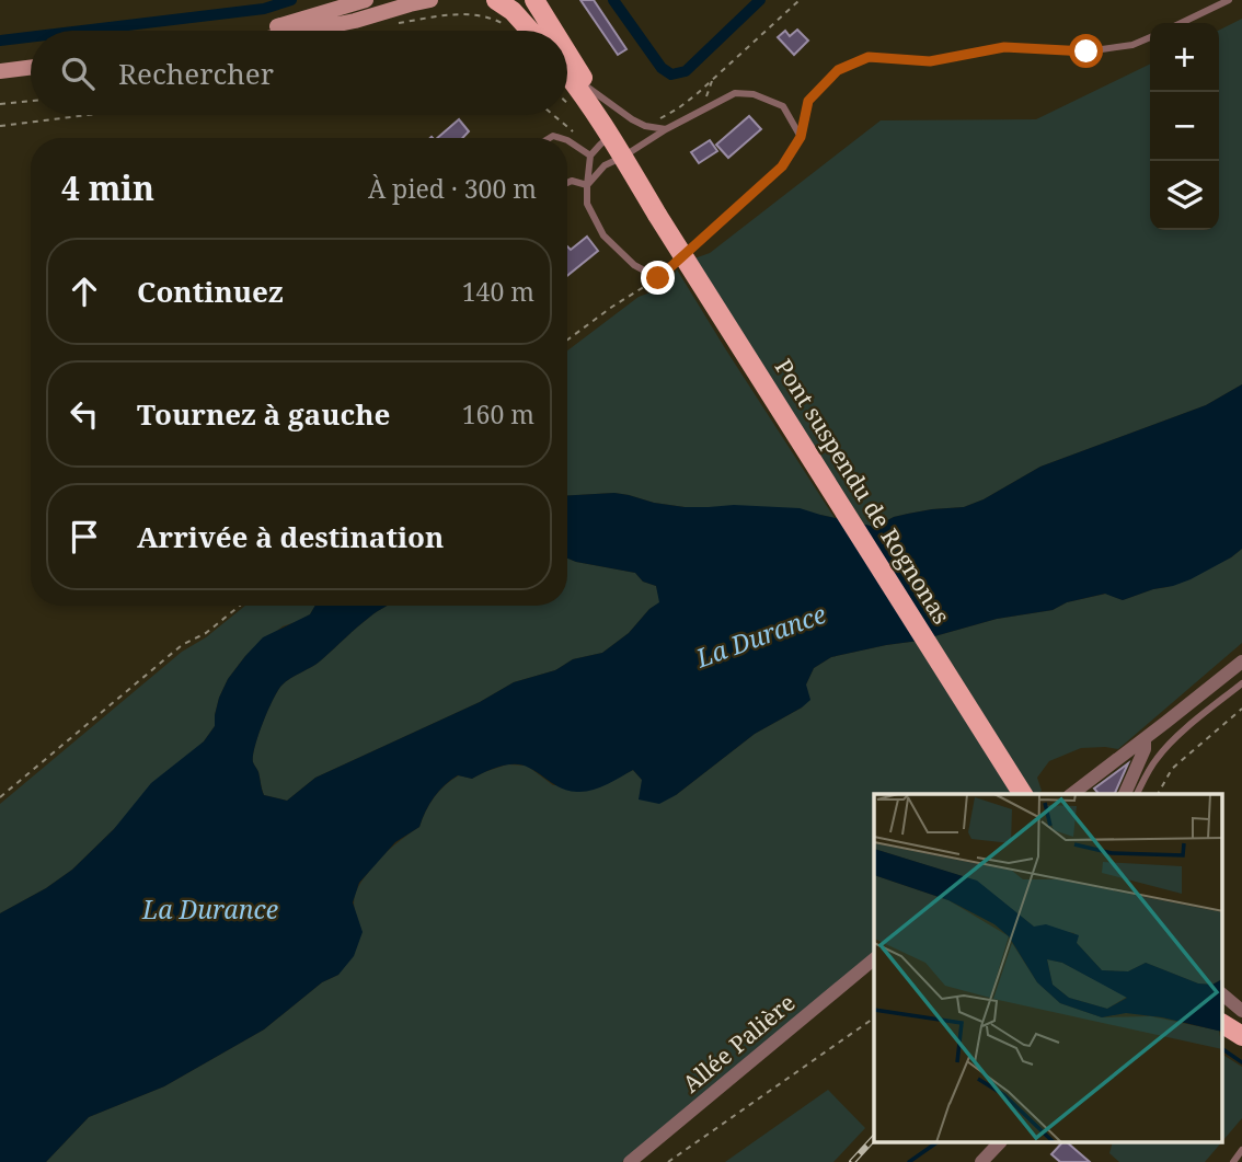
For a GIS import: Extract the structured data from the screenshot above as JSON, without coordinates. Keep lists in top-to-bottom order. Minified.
{"streets":{"main road":["Pont suspendu de Rognonas"],"street":["Allée Palière"]},"water":["La Durance"],"page":{"map_buttons":["+","−"],"search":"Rechercher","heading":["4 min","À pied · 300 m"],"list":[["Continuez","140 m"],["Tournez à gauche","160 m"],"Arrivée à destination"]}}
